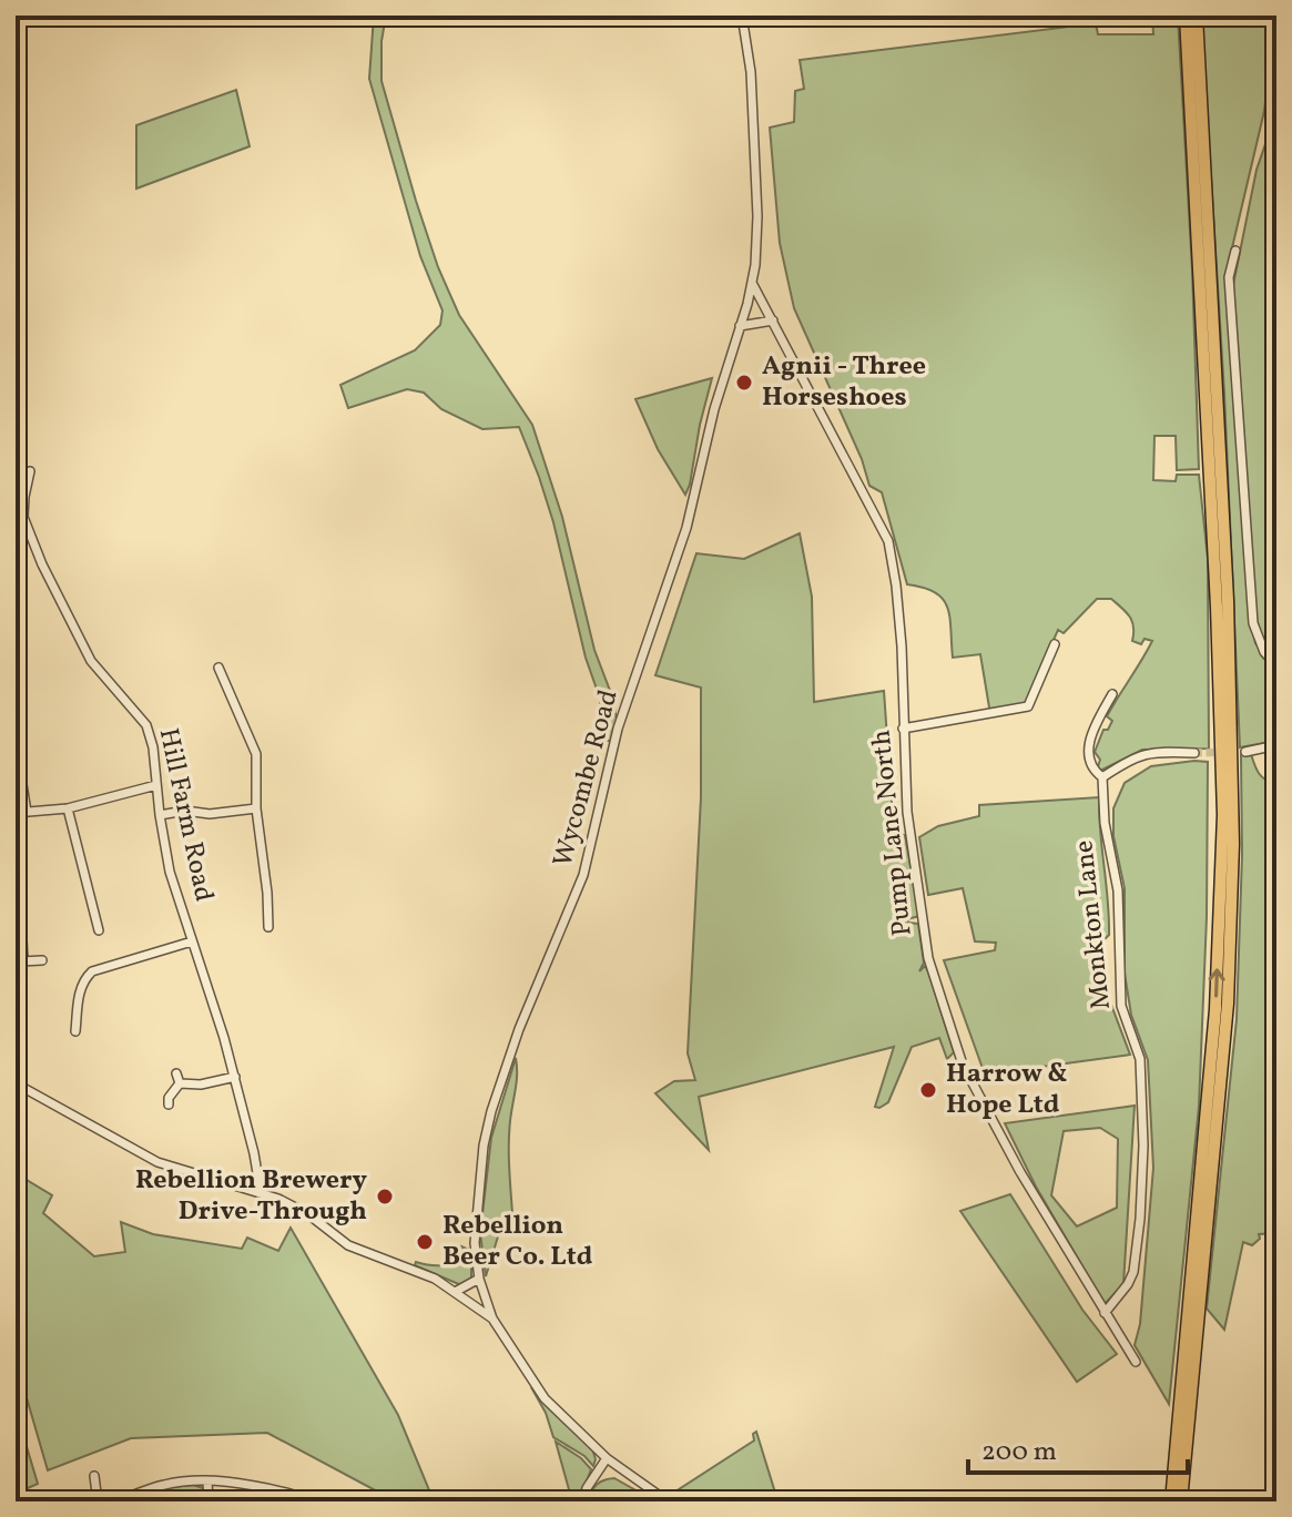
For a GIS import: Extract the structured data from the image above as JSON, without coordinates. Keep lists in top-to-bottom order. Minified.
{"streets":{"street":["Wycombe Road","Hill Farm Road","Pump Lane North","Monkton Lane"]},"crossings":[["Wycombe Road","Pump Lane North"],["Pump Lane North","Monkton Lane"]],"places":["Agnii - Three Horseshoes","Harrow & Hope Ltd","Rebellion Brewery Drive-Through","Rebellion Beer Co. Ltd"],"scale_bar":"200 m"}
